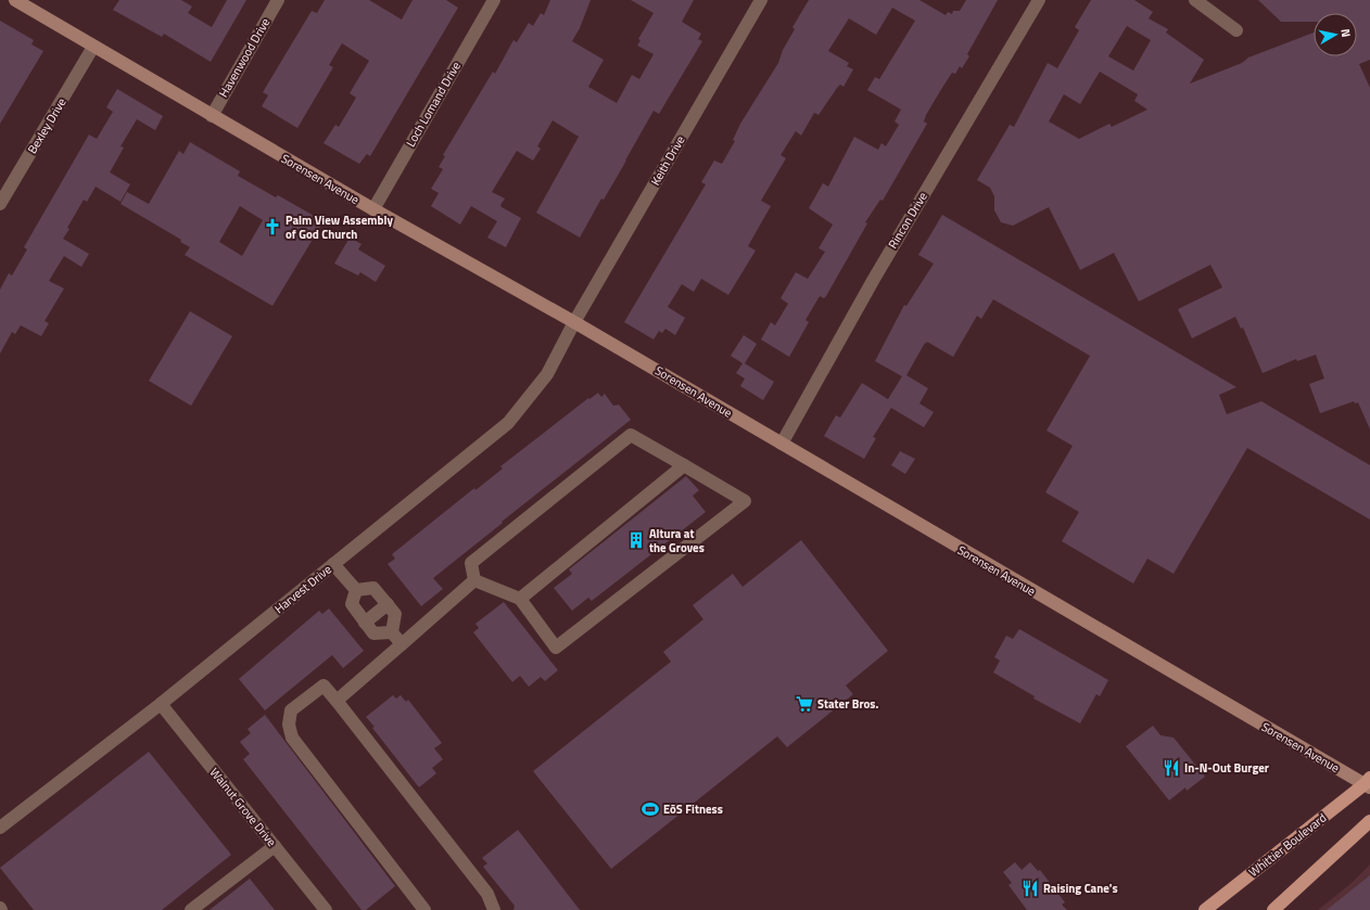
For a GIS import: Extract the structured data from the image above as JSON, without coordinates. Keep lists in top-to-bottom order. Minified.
{"streets":{"main road":["Whittier Boulevard"],"street":["Havenwood Drive","Loch Lomand Drive","Bexley Drive","Keith Drive","Sorensen Avenue","Rincon Drive","Harvest Drive","Walnut Grove Drive"]},"crossings":[["Havenwood Drive","Sorensen Avenue"],["Loch Lomand Drive","Sorensen Avenue"],["Bexley Drive","Sorensen Avenue"],["Keith Drive","Sorensen Avenue"],["Keith Drive","Harvest Drive"],["Sorensen Avenue","Rincon Drive"],["Sorensen Avenue","Harvest Drive"],["Sorensen Avenue","Whittier Boulevard"],["Harvest Drive","Walnut Grove Drive"]],"places":{"church":["Palm View Assembly of God Church"],"building":["Altura at the Groves"],"supermarket":["Stater Bros."],"restaurant":["In-N-Out Burger","Raising Cane's"],"sports":["EōS Fitness"]},"north":"right"}
